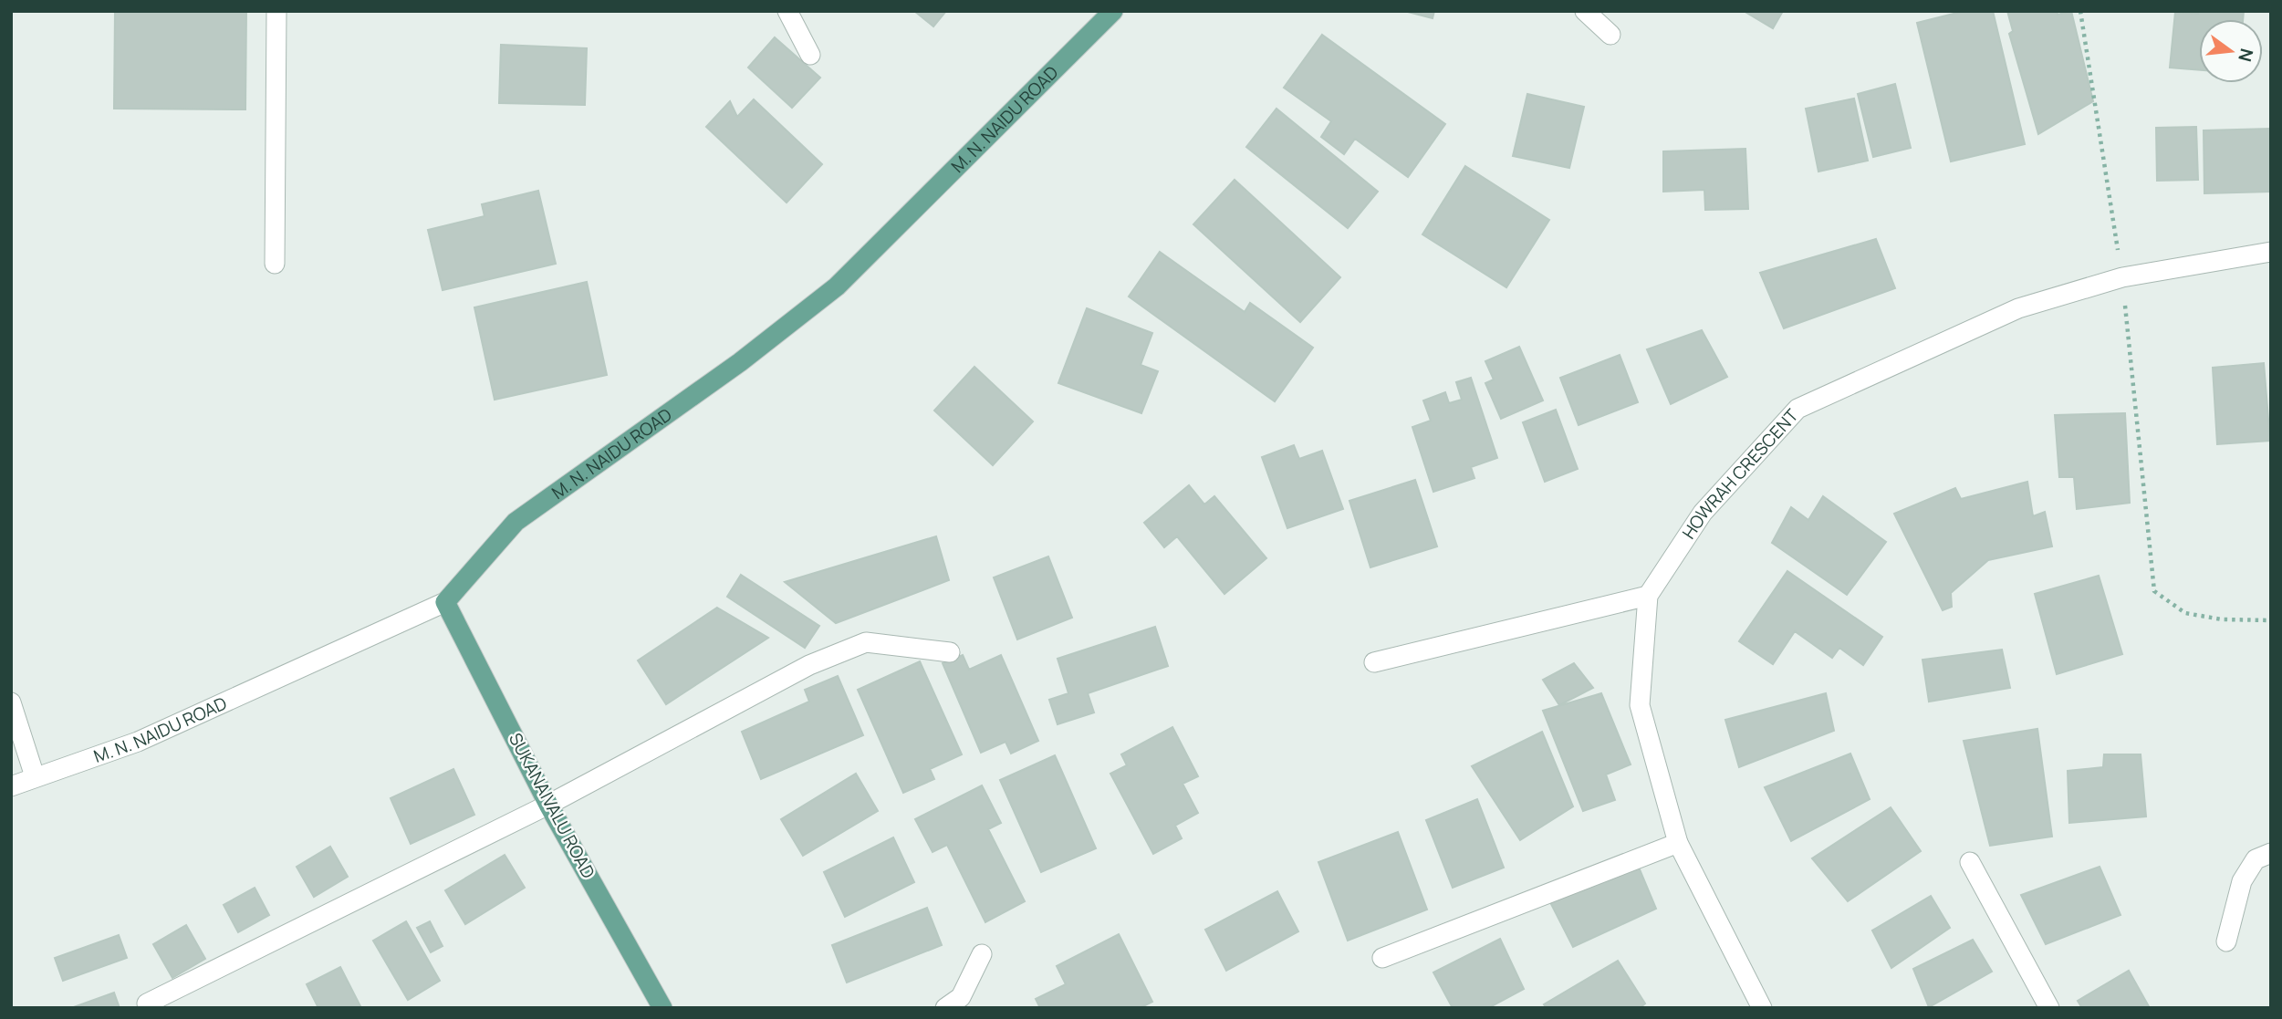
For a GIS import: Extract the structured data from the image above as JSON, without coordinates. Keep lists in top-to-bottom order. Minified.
{"streets":{"main road":["M. N. NAIDU ROAD","SUKANAIVALU ROAD"],"street":["HOWRAH CRESCENT"]},"crossings":[["M. N. NAIDU ROAD","SUKANAIVALU ROAD"]],"north":"right"}
